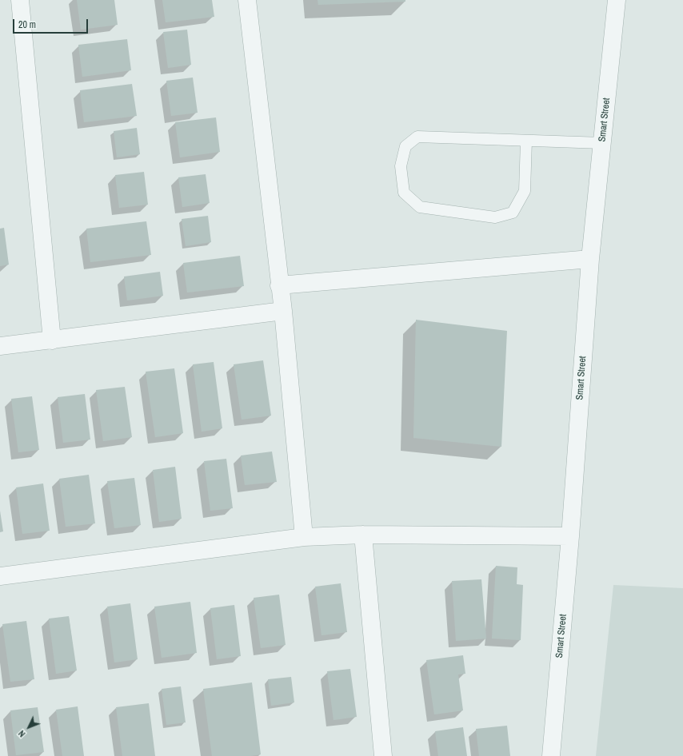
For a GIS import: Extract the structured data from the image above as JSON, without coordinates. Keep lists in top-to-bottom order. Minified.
{"streets":{"street":["Smart Street"]},"scale_bar":"20 m","north":"bottom left"}
